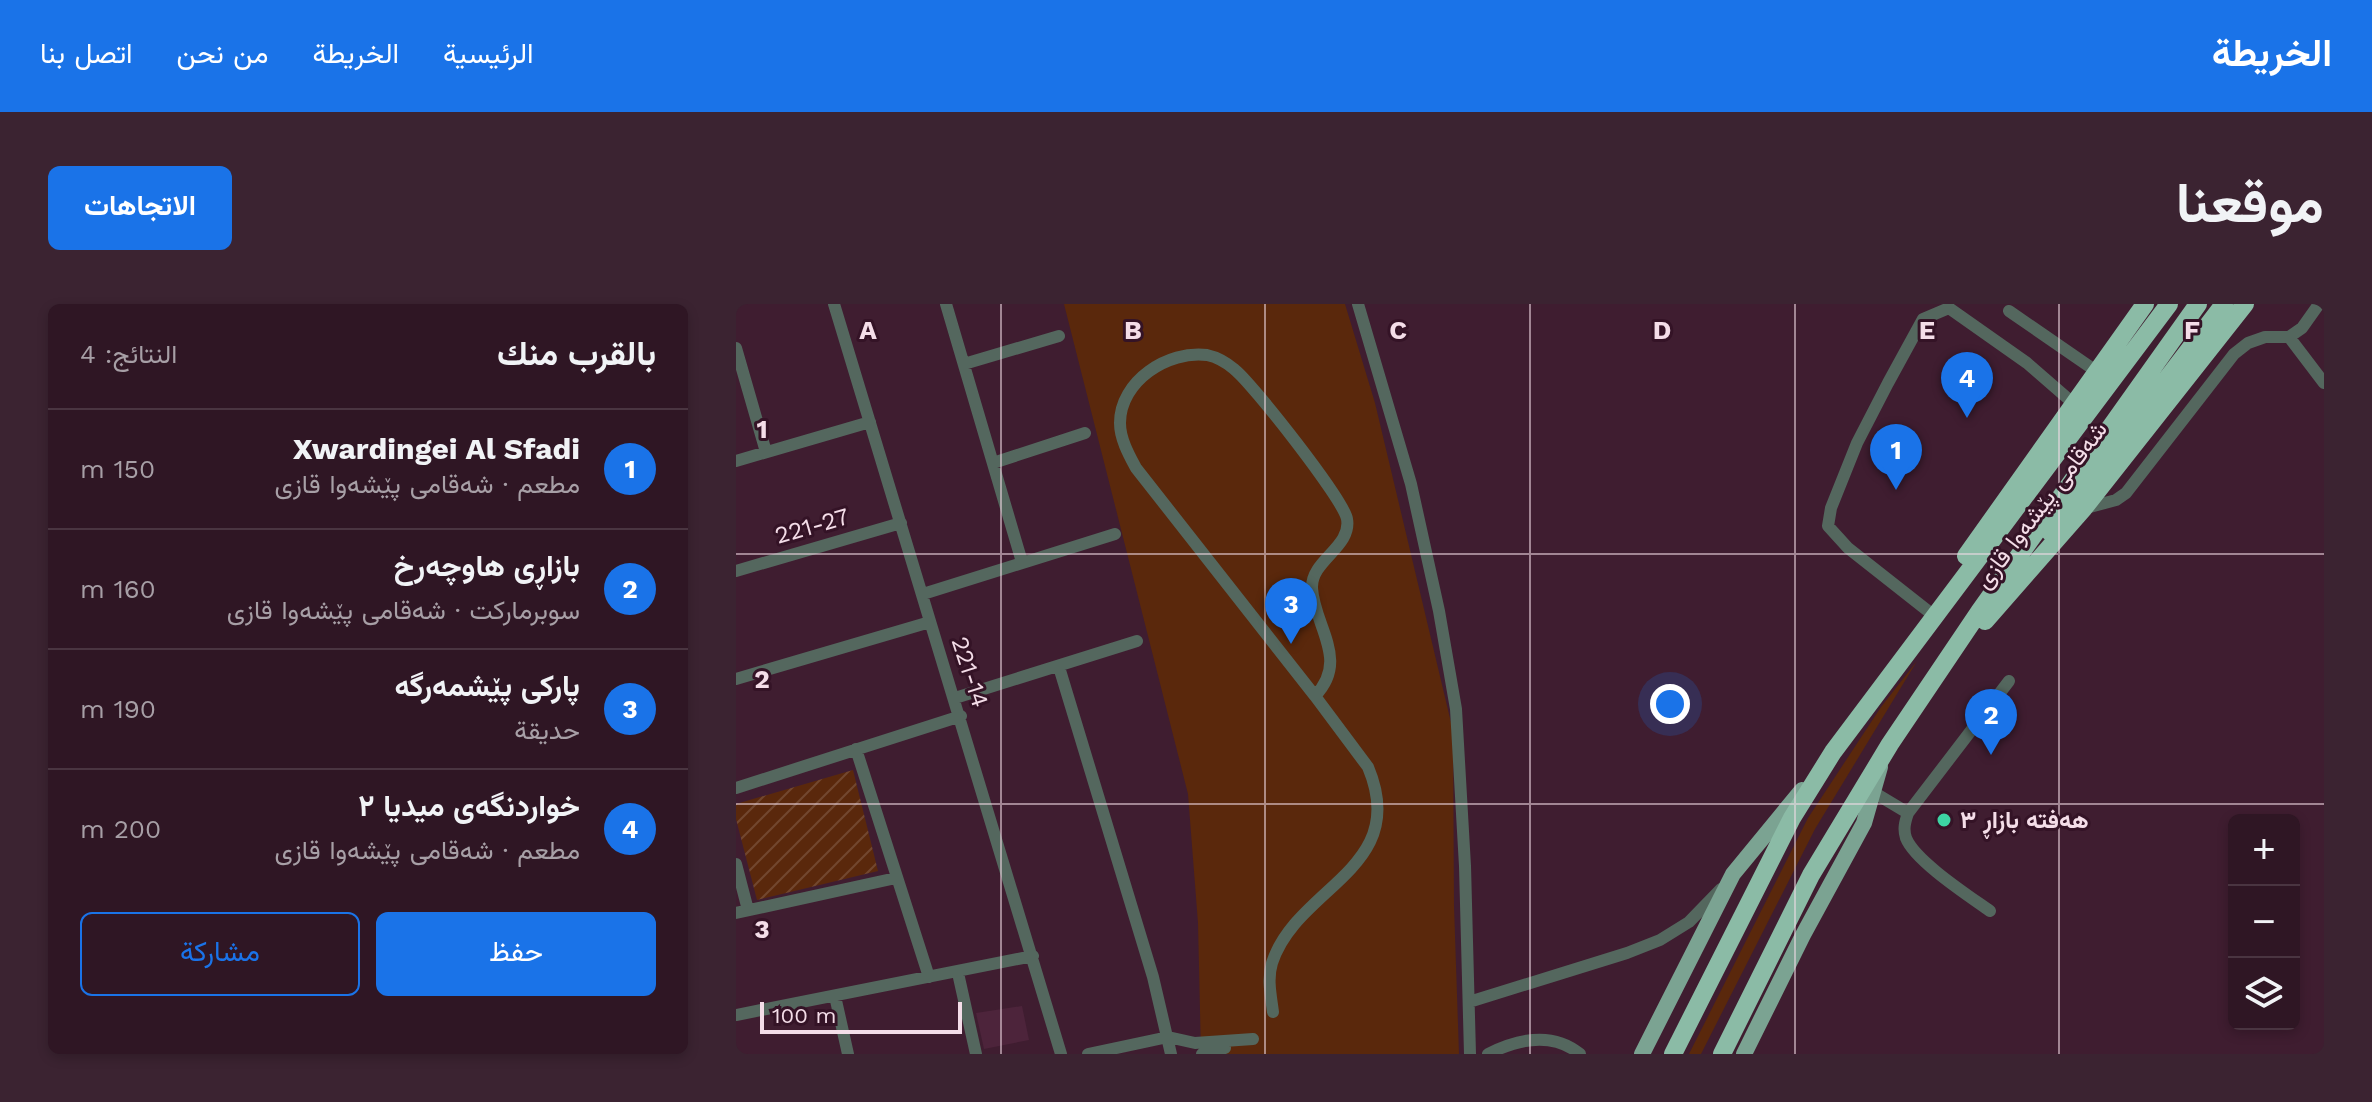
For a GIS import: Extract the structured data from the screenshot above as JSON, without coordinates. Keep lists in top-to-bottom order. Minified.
{"streets":{"highway":["شەقامی پێشەوا قازی"],"street":["221-27","221-14"]},"crossings":[["221-27","221-14"]],"places":["هەفتە بازاڕ ٣"],"scale_bar":"100 m","page":{"header":"الخريطة","nav":["الرئيسية","الخريطة","من نحن","اتصل بنا"],"title":"موقعنا","buttons":["الاتجاهات",["حفظ","مشاركة"]],"heading":["بالقرب منك","النتائج: 4"],"pins":["4","1","3","2"],"list":[{"mark":"1","name":"Xwardingei Al Sfadi","note":"مطعم · شەقامی پێشەوا قازی","value":"150 m"},{"mark":"2","name":"بازاڕی هاوچەرخ","note":"سوبرماركت · شەقامی پێشەوا قازی","value":"160 m"},{"mark":"3","name":"پارکی پێشمەرگە","note":"حديقة","value":"190 m"},{"mark":"4","name":"خواردنگەی میدیا ٢","note":"مطعم · شەقامی پێشەوا قازی","value":"200 m"}],"map_buttons":["+","−"],"scale":"100 m"},"grid":{"columns":["A","B","C","D","E","F"],"rows":["1","2","3"]}}
